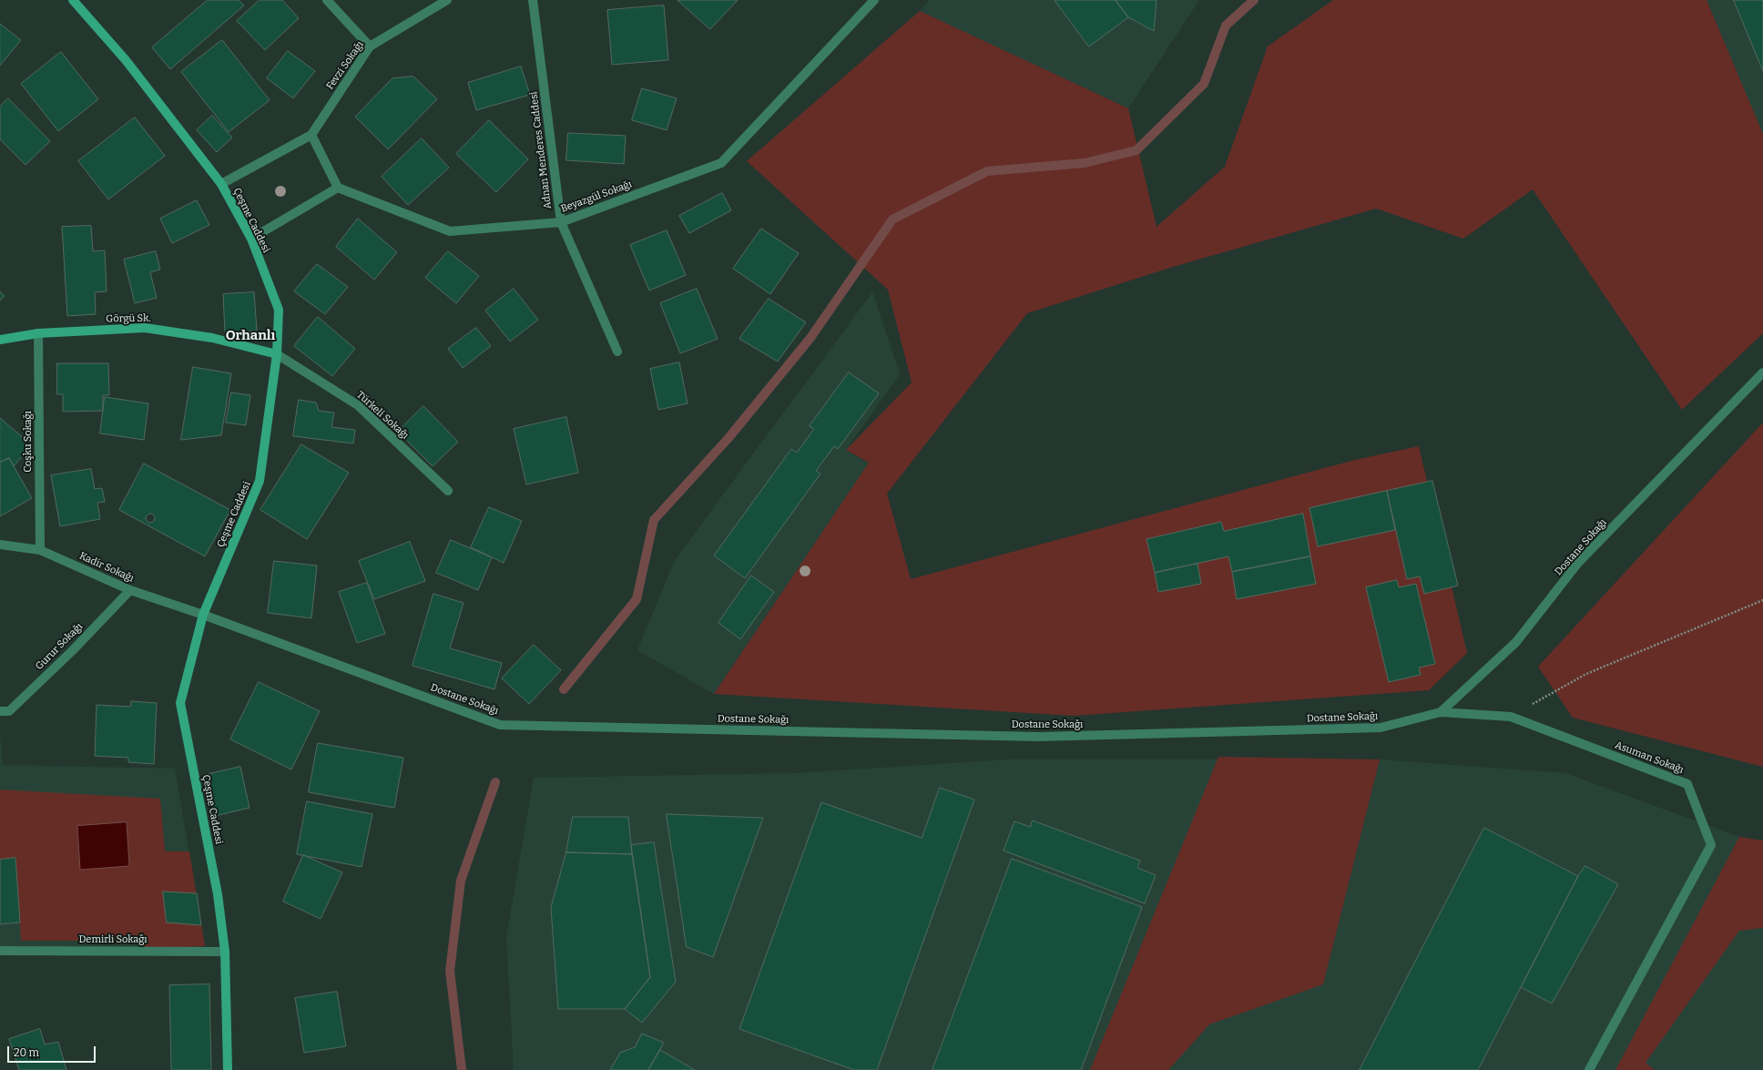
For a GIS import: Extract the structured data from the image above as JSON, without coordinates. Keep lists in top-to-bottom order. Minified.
{"streets":{"street":["Fevzi Sokağı","Adnan Menderes Caddesi","Beyazgül Sokağı","Çeşme Caddesi","Görgü Sk.","Türkeli Sokağı","Coşku Sokağı","Dostane Sokağı","Kadir Sokağı","Gurur Sokağı","Asuman Sokağı","Demirli Sokağı"]},"crossings":[["Fevzi Sokağı","Çeşme Caddesi"],["Adnan Menderes Caddesi","Beyazgül Sokağı"],["Çeşme Caddesi","Görgü Sk."],["Çeşme Caddesi","Türkeli Sokağı"],["Çeşme Caddesi","Dostane Sokağı"],["Çeşme Caddesi","Kadir Sokağı"],["Çeşme Caddesi","Demirli Sokağı"],["Görgü Sk.","Türkeli Sokağı"],["Görgü Sk.","Coşku Sokağı"],["Coşku Sokağı","Kadir Sokağı"],["Dostane Sokağı","Kadir Sokağı"],["Dostane Sokağı","Asuman Sokağı"],["Kadir Sokağı","Gurur Sokağı"]],"districts":["Orhanlı"],"scale_bar":"20 m"}
